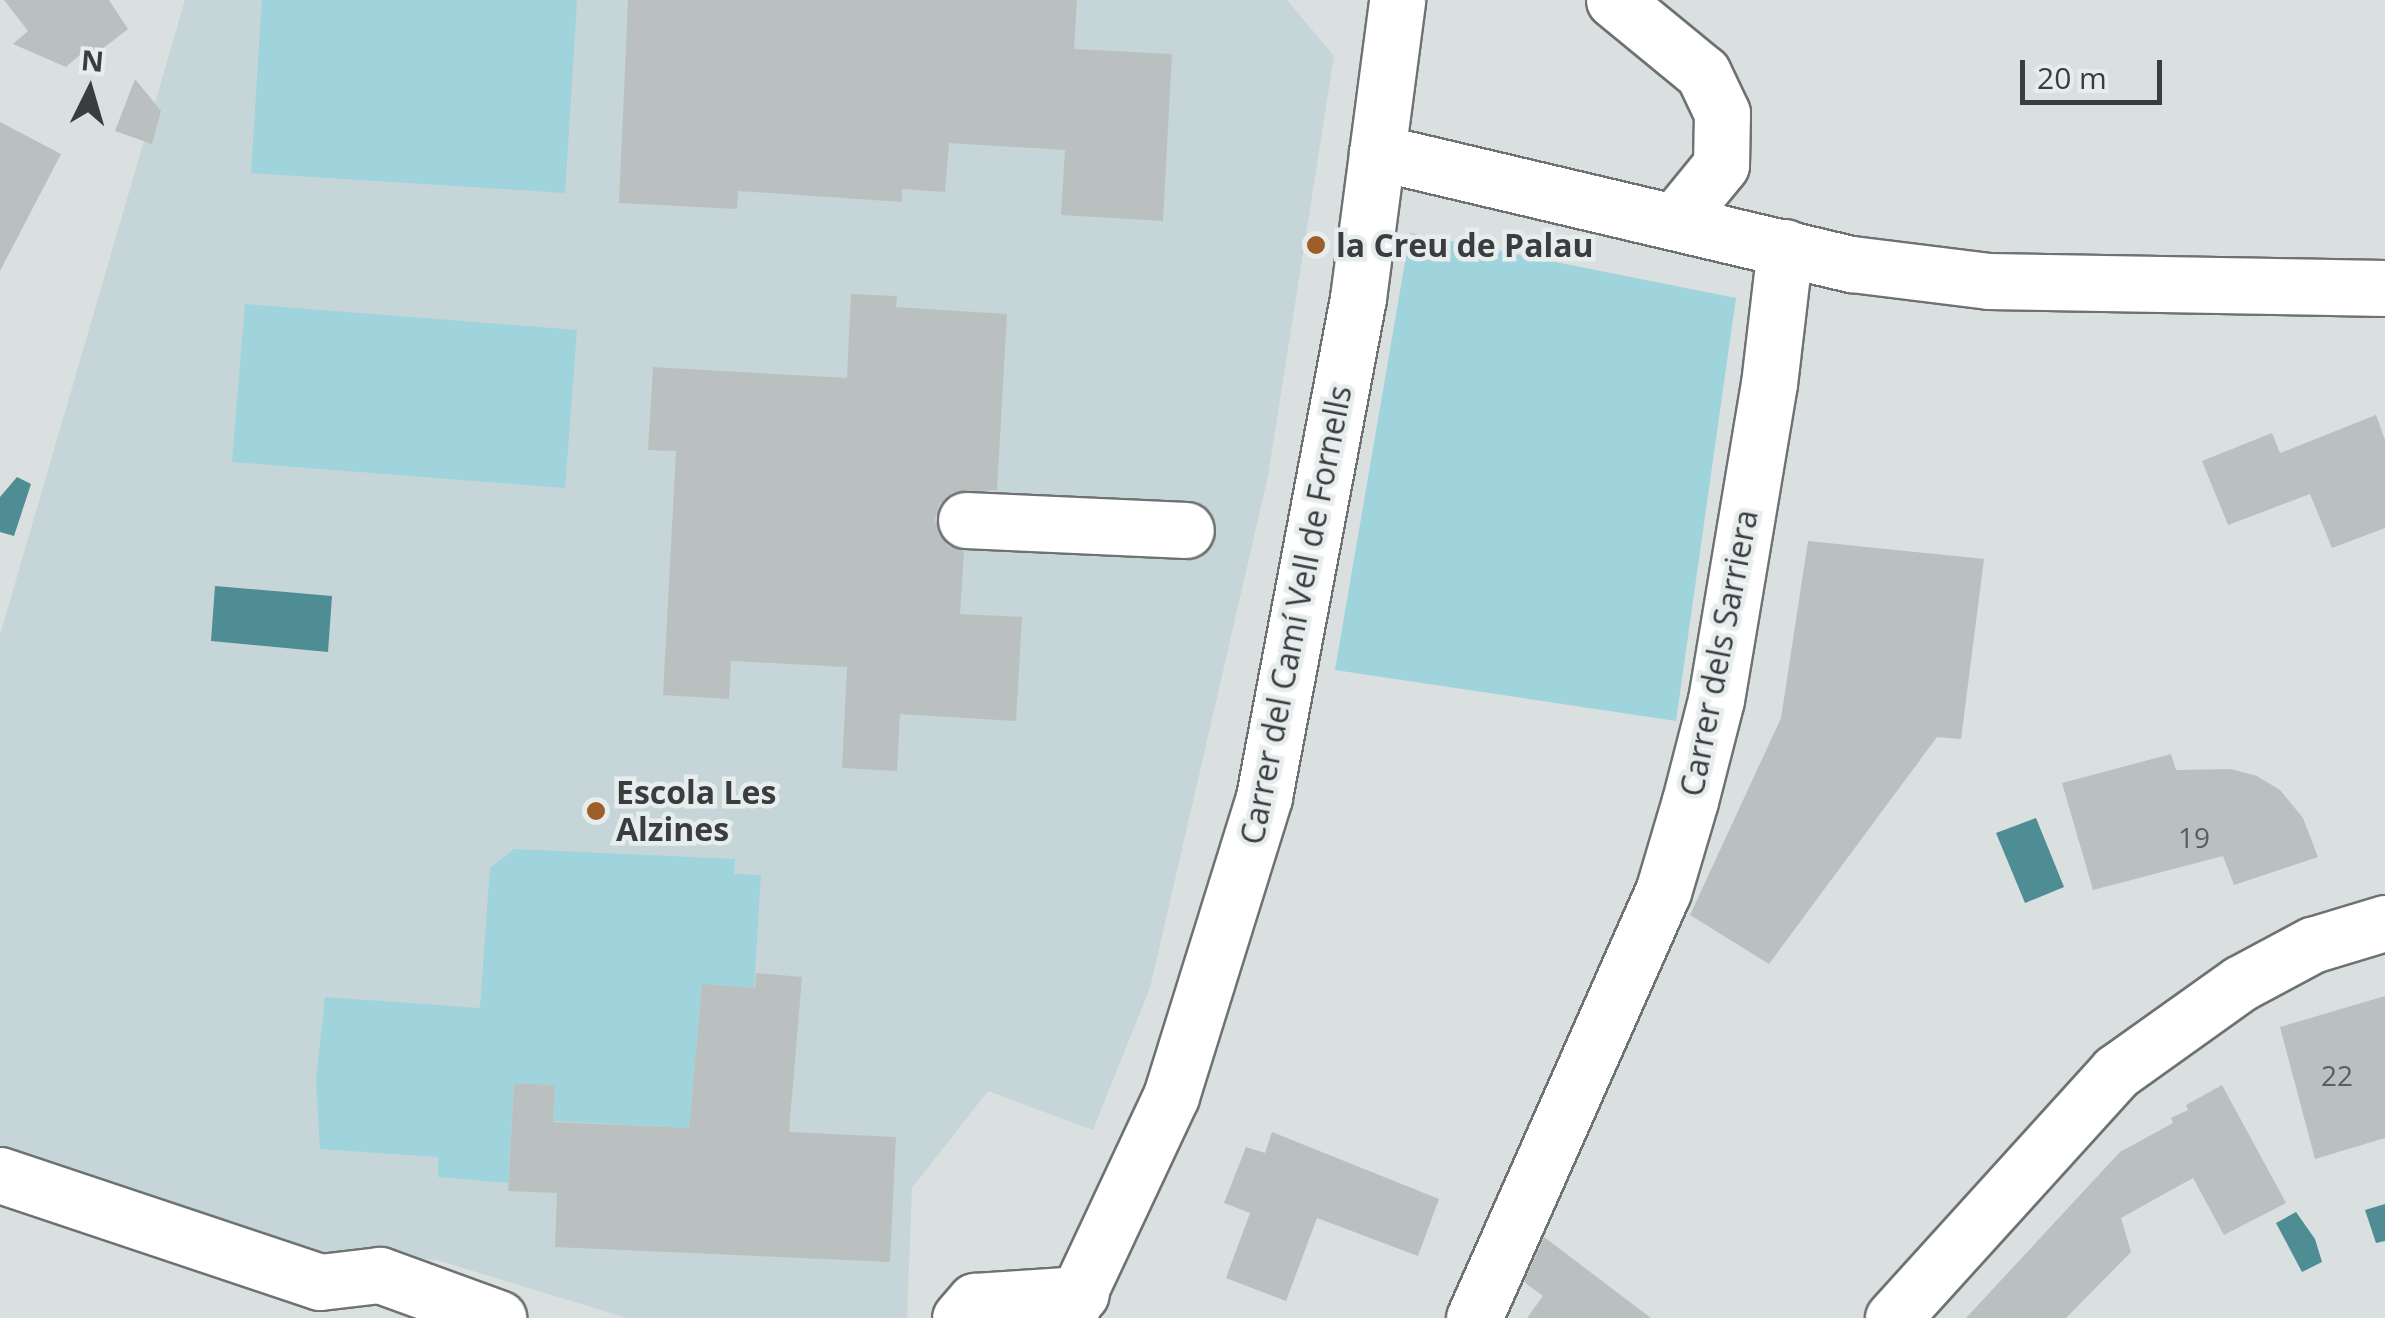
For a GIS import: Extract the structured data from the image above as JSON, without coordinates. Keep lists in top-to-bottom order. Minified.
{"streets":{"street":["Carrer del Camí Vell de Fornells","Carrer dels Sarriera"]},"places":["la Creu de Palau","Escola Les Alzines"],"house_numbers":["19","22"],"scale_bar":"20 m","north":"top"}
